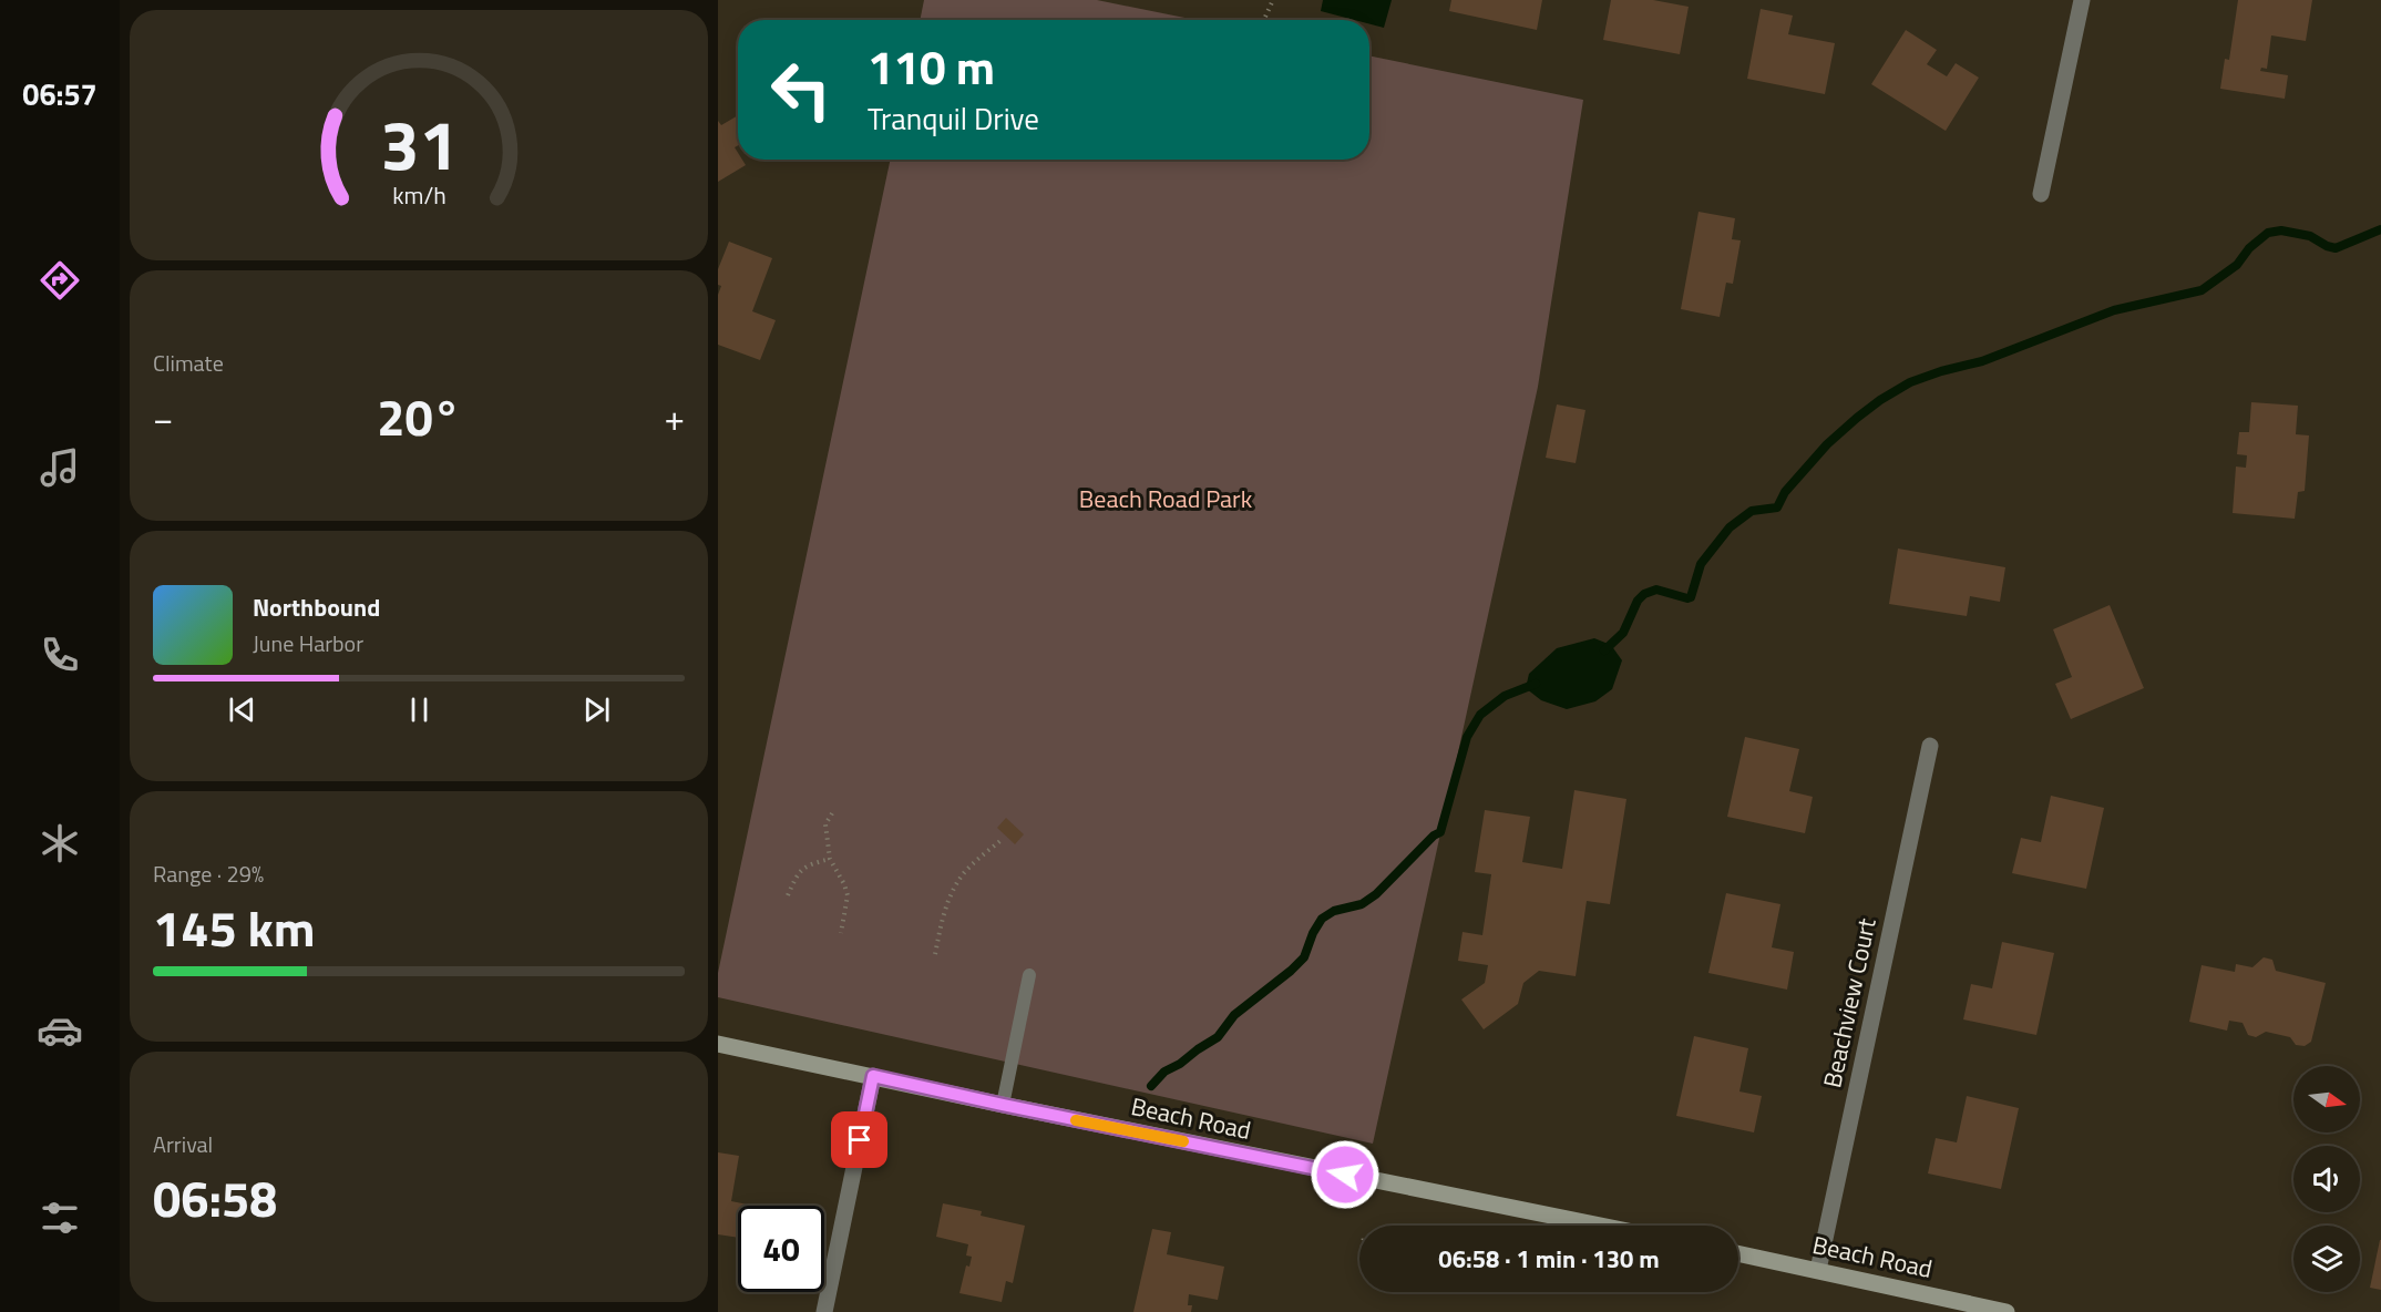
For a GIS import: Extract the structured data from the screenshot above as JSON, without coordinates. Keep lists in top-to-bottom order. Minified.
{"streets":{"street":["Beachview Court","Beach Road"]},"crossings":[["Beachview Court","Beach Road"]],"parks":["Beach Road Park"],"north":"right","page":{"tabs":"06:57","turn":["110 m","Tranquil Drive"],"tile":["Climate",["Range · 29%","145 km"],["Arrival","06:58"]],"heat":["−","20°","+"],"song":["Northbound","June Harbor"],"limit":"40","trip":"06:58 · 1 min · 130 m","gauge":["31","km/h"]}}
